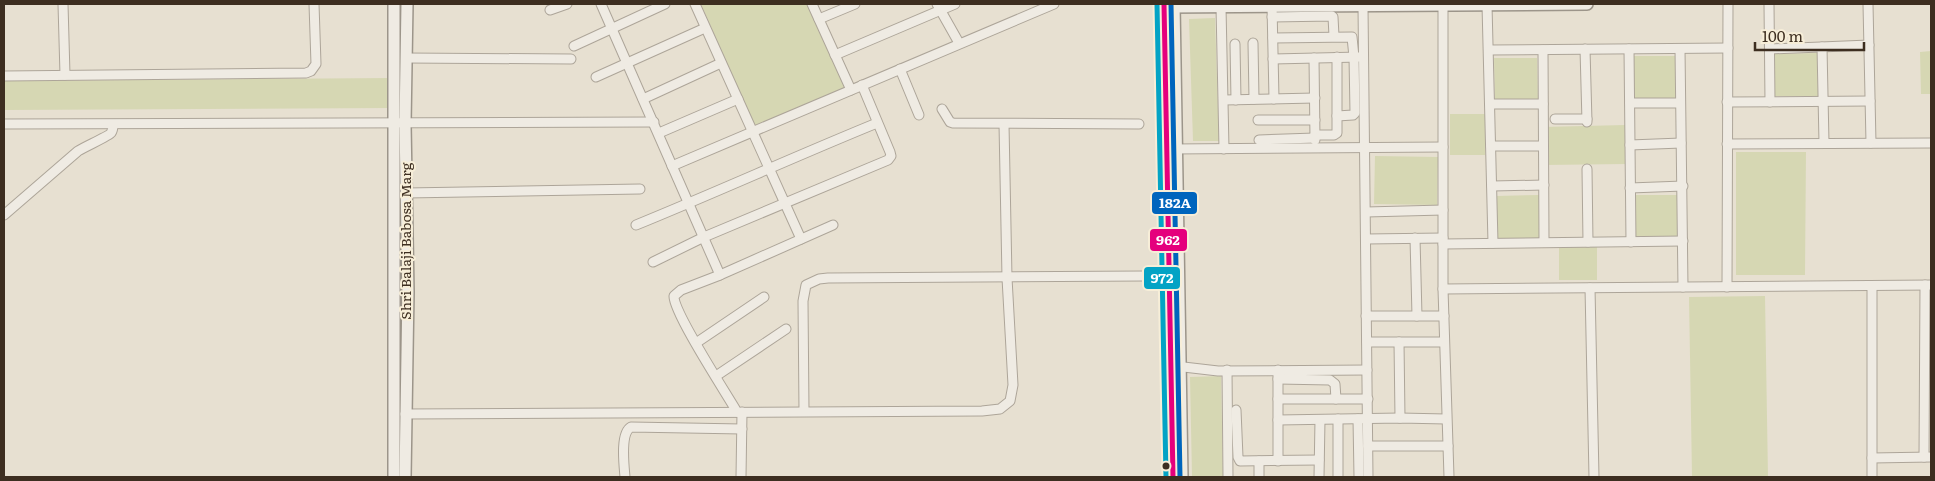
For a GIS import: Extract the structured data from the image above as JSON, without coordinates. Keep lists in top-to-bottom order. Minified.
{"streets":{"street":["Shri Balaji Babosa Marg"]},"lines":["transit line 962","transit line 972","transit line 182A"],"scale_bar":"100 m"}
